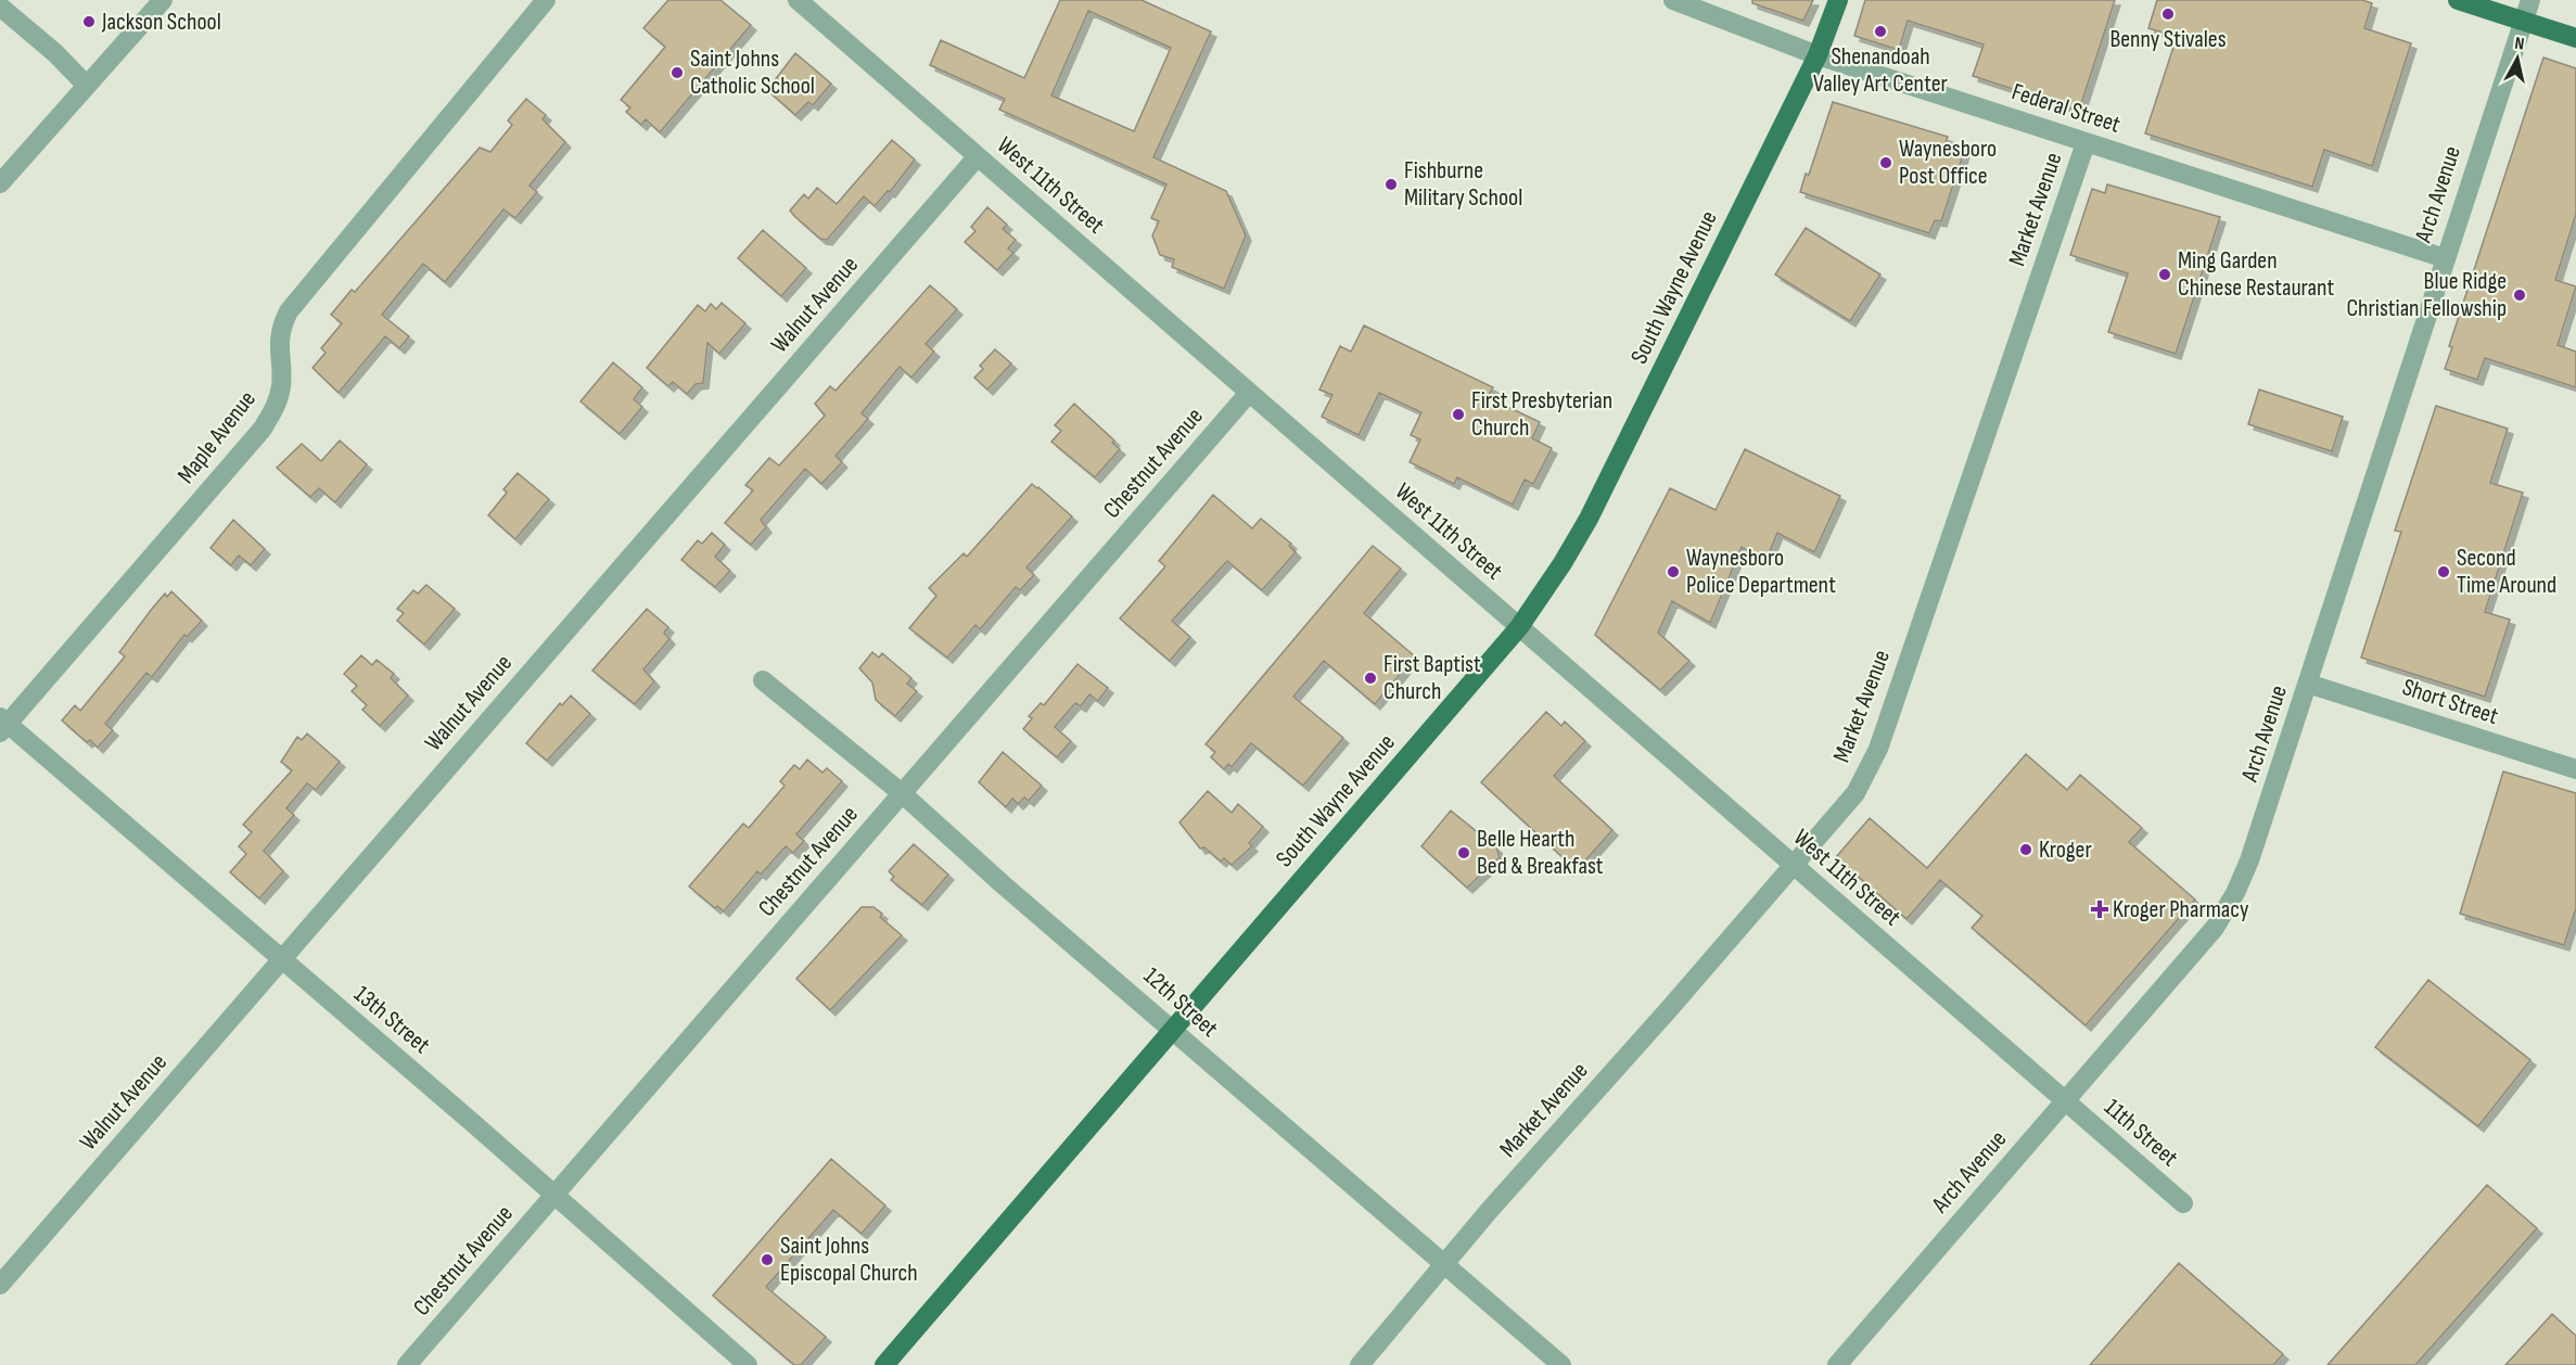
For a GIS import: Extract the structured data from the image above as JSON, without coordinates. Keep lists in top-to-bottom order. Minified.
{"streets":{"main road":["South Wayne Avenue"],"street":["Federal Street","West 11th Street","Arch Avenue","Market Avenue","Walnut Avenue","Maple Avenue","Chestnut Avenue","Short Street","12th Street","13th Street","11th Street"]},"crossings":[["Federal Street","Arch Avenue"],["Federal Street","Market Avenue"],["Federal Street","South Wayne Avenue"],["West 11th Street","Arch Avenue"],["West 11th Street","Market Avenue"],["West 11th Street","South Wayne Avenue"],["West 11th Street","Walnut Avenue"],["West 11th Street","Chestnut Avenue"],["West 11th Street","11th Street"],["Arch Avenue","Short Street"],["Arch Avenue","11th Street"],["Market Avenue","12th Street"],["South Wayne Avenue","12th Street"],["Walnut Avenue","13th Street"],["Maple Avenue","13th Street"],["Chestnut Avenue","12th Street"],["Chestnut Avenue","13th Street"]],"places":{"other":["Benny Stivales","Jackson School","Shenandoah Valley Art Center","Saint Johns Catholic School","Waynesboro Post Office","Fishburne Military School","Ming Garden Chinese Restaurant","Blue Ridge Christian Fellowship","First Presbyterian Church","Waynesboro Police Department","Second Time Around","First Baptist Church","Kroger","Belle Hearth Bed & Breakfast","Saint Johns Episcopal Church"],"health":["Kroger Pharmacy"]},"north":"top"}
